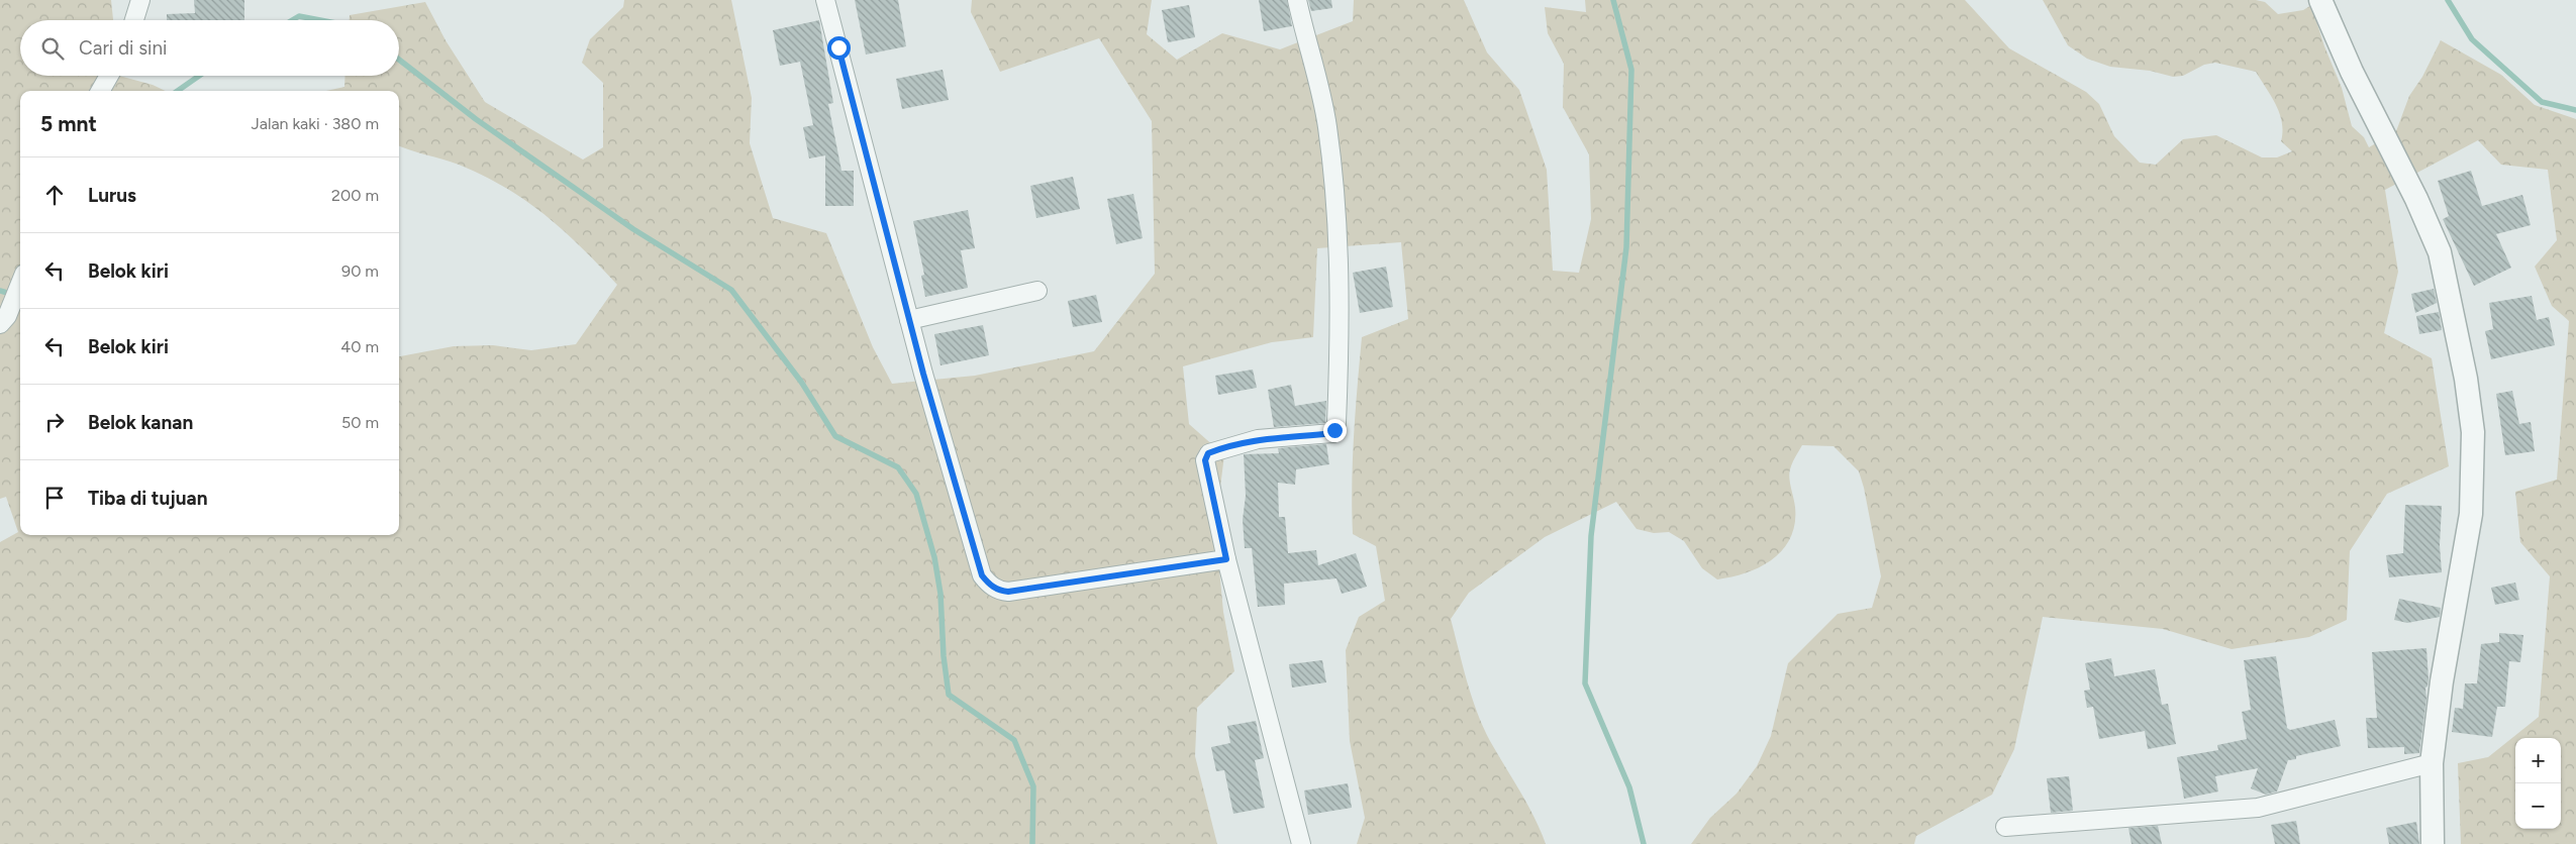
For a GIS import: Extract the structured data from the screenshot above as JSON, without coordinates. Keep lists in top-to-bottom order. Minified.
{"page":{"search":"Cari di sini","heading":["5 mnt","Jalan kaki · 380 m"],"list":[["Lurus","200 m"],["Belok kiri","90 m"],["Belok kiri","40 m"],["Belok kanan","50 m"],"Tiba di tujuan"],"map_buttons":["+","−"]}}
